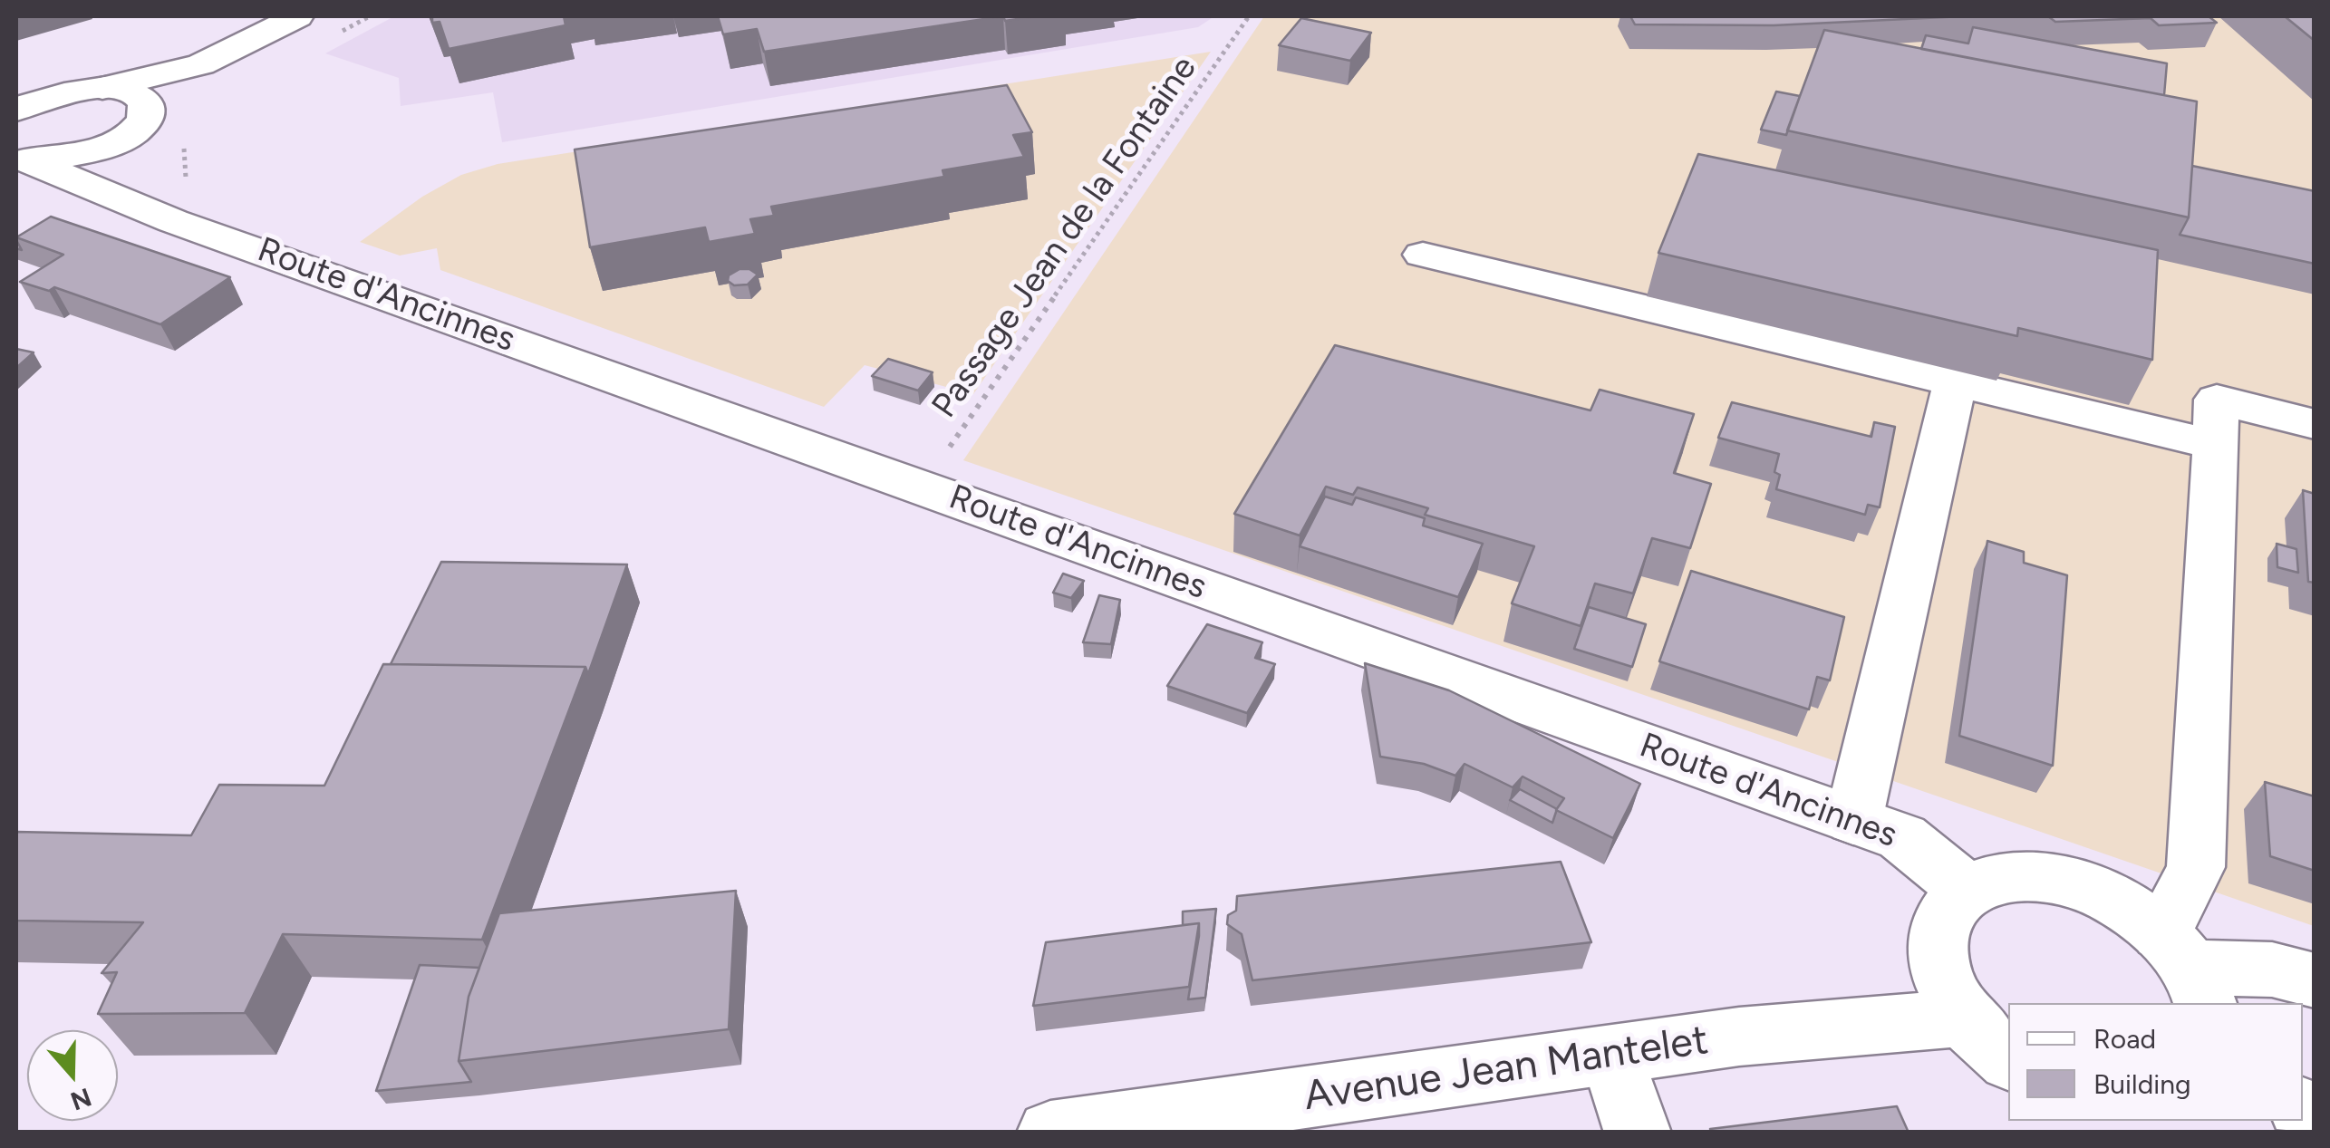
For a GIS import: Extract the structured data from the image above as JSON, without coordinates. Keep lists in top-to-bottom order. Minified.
{"streets":{"main road":["Route d'Ancinnes","Avenue Jean Mantelet"],"path":["Passage Jean de la Fontaine"]},"crossings":[["Passage Jean de la Fontaine","Route d'Ancinnes"]],"legend":["Road","Building"],"north":"bottom"}
